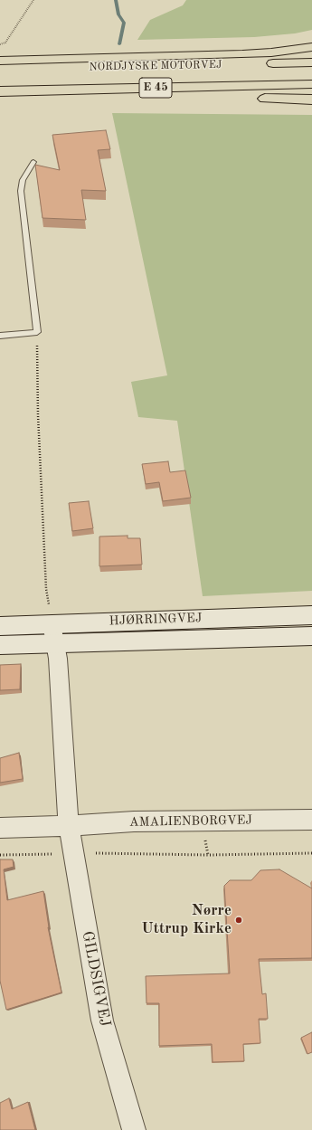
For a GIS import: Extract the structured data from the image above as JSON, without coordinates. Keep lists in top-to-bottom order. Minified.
{"streets":{"highway":["NORDJYSKE MOTORVEJ","E 45"],"main road":["HJØRRINGVEJ"],"street":["AMALIENBORGVEJ","GILDSIGVEJ"]},"crossings":[["AMALIENBORGVEJ","GILDSIGVEJ"]],"places":["Nørre Uttrup Kirke"]}
